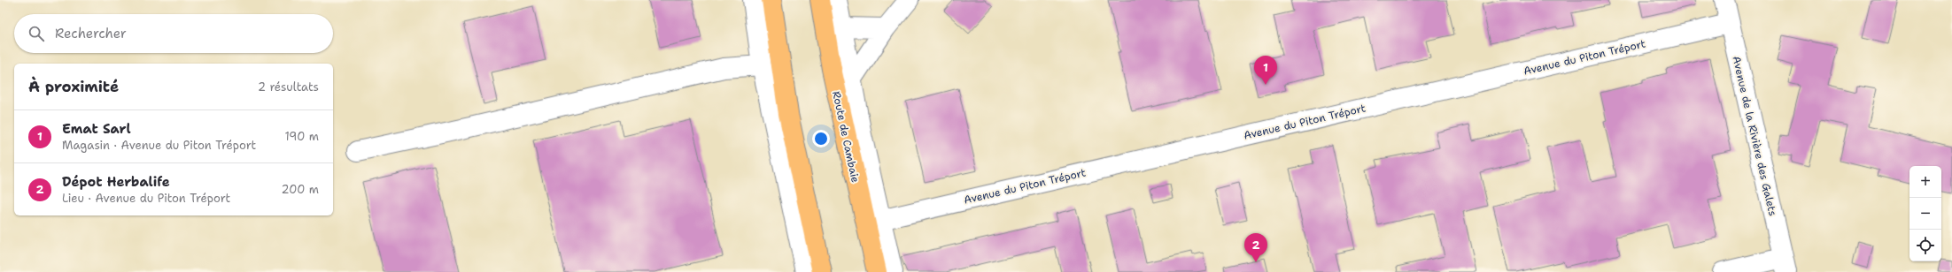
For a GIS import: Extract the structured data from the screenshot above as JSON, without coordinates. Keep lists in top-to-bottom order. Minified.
{"streets":{"main road":["Route de Cambaie"],"street":["Avenue du Piton Tréport","Avenue de la Rivière des Galets"]},"crossings":[["Avenue du Piton Tréport","Avenue de la Rivière des Galets"]],"page":{"search":"Rechercher","pins":["1","2"],"heading":["À proximité","2 résultats"],"list":[{"mark":"1","name":"Emat Sarl","note":"Magasin · Avenue du Piton Tréport","value":"190 m"},{"mark":"2","name":"Dépot Herbalife","note":"Lieu · Avenue du Piton Tréport","value":"200 m"}],"map_buttons":["+","−"]}}
